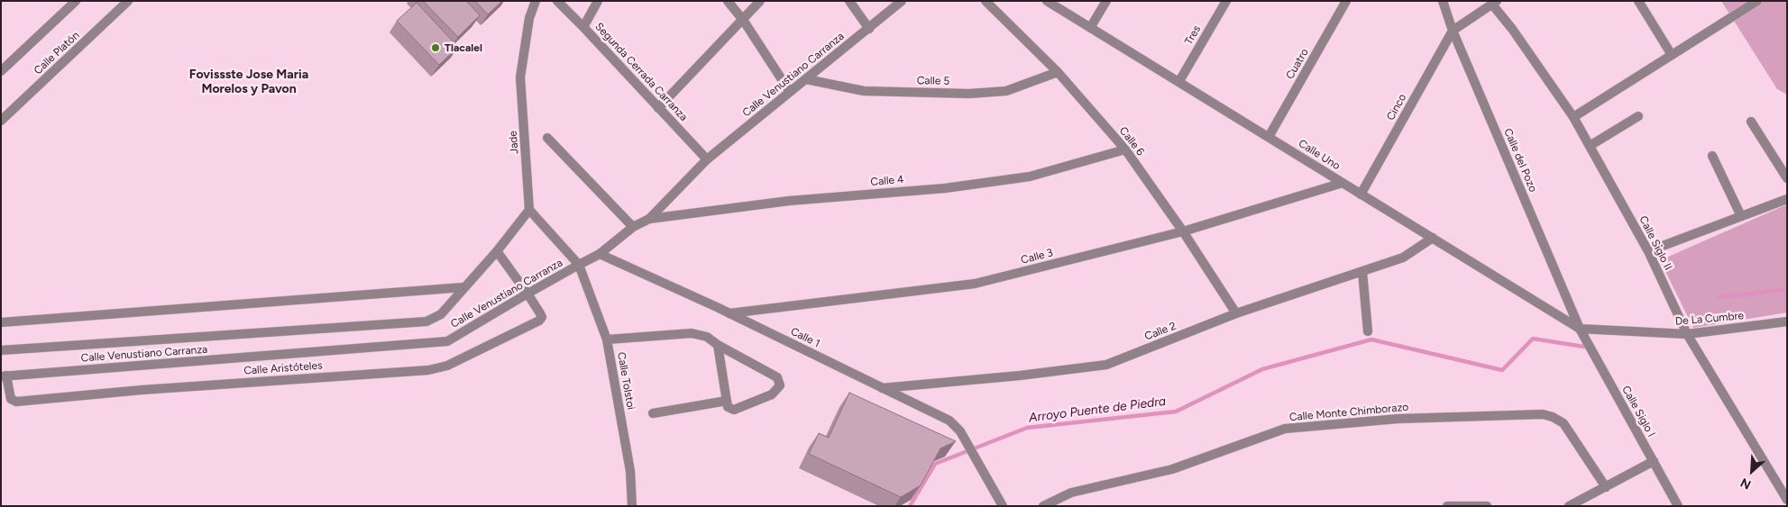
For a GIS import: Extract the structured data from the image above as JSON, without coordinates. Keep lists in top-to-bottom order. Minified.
{"streets":{"street":["Tres","Calle Platón","Cuatro","Segunda Cerrada Carranza","Calle Venustiano Carranza","Calle 5","Cinco","Calle 6","Jade","Calle Uno","Calle del Pozo","Calle 4","Calle Siglo II","Calle 3","De La Cumbre","Calle 2","Calle 1","Calle Aristóteles","Calle Tolstoi","Calle Siglo I","Calle Monte Chimborazo"]},"crossings":[["Tres","Calle Uno"],["Cuatro","Calle Uno"],["Segunda Cerrada Carranza","Calle Venustiano Carranza"],["Calle Venustiano Carranza","Calle 5"],["Calle Venustiano Carranza","Jade"],["Calle Venustiano Carranza","Calle 4"],["Calle Venustiano Carranza","Calle 1"],["Calle Venustiano Carranza","Calle Aristóteles"],["Calle Venustiano Carranza","Calle Tolstoi"],["Calle 5","Calle 6"],["Cinco","Calle Uno"],["Cinco","Calle del Pozo"],["Calle 6","Calle 4"],["Calle 6","Calle 3"],["Calle 6","Calle 2"],["Calle Uno","Calle del Pozo"],["Calle Uno","Calle 3"],["Calle Uno","De La Cumbre"],["Calle Uno","Calle 2"],["Calle Uno","Calle Siglo I"],["Calle del Pozo","De La Cumbre"],["Calle del Pozo","Calle Siglo I"],["Calle Siglo II","De La Cumbre"],["Calle 3","Calle 1"],["De La Cumbre","Calle Siglo I"],["Calle 2","Calle 1"]],"districts":["Fovissste Jose Maria Morelos y Pavon"],"water":["Arroyo Puente de Piedra"],"places":["Tlacalel"],"north":"bottom left"}
